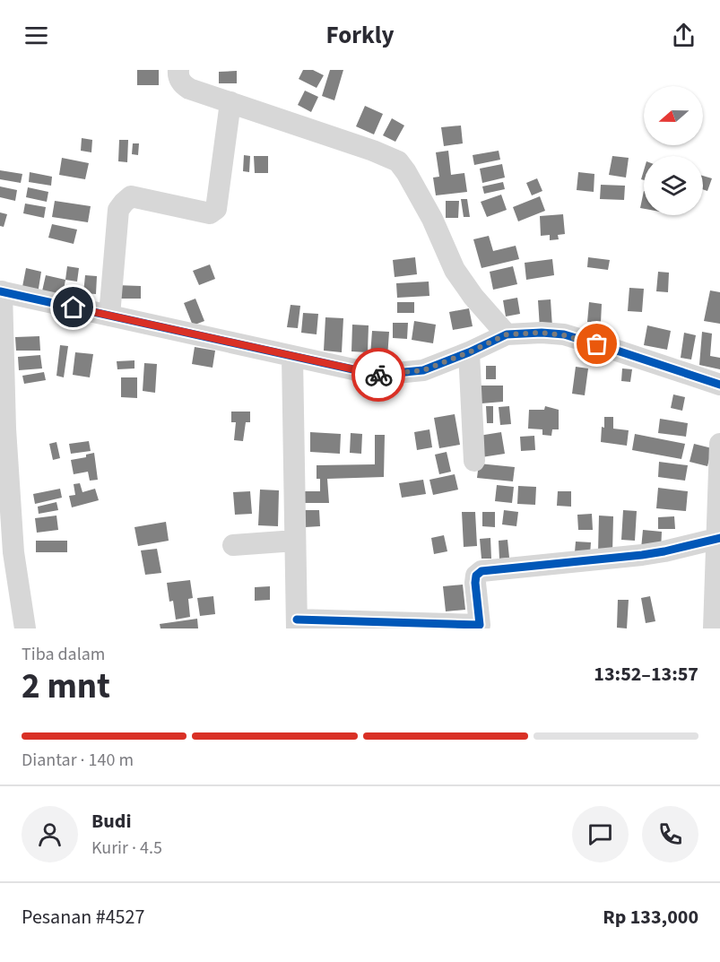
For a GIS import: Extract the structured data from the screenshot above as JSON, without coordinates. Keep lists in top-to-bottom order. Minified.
{"north":"left","page":{"header":"Forkly","heading":["2 mnt","Tiba dalam","13:52–13:57"],"panel":["Budi","Kurir · 4.5","Pesanan #4527","Rp 133,000"],"bar":"Diantar · 140 m"}}
